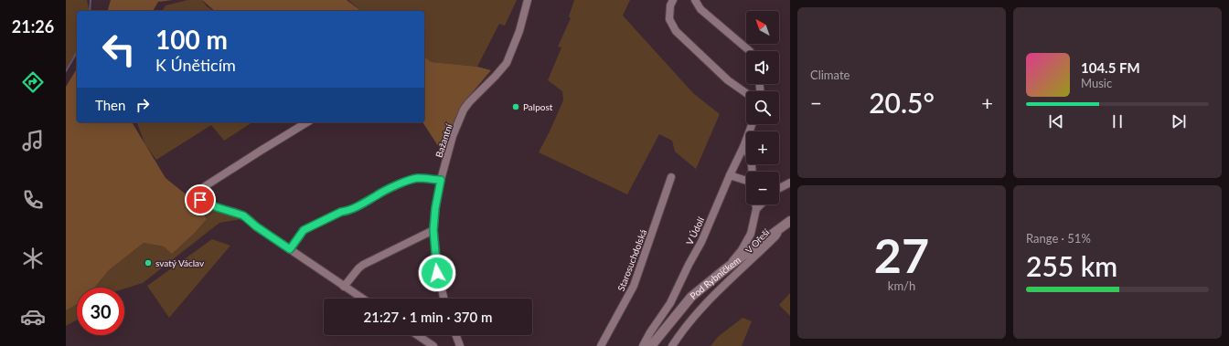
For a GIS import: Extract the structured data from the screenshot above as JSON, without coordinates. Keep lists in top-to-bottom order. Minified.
{"streets":{"street":["Bažantní","V Údolí","V Ořeší","Starosuchdolská","Pod Rybníčkem"]},"crossings":[["V Ořeší","Pod Rybníčkem"]],"places":["Palpost","svatý Václav"],"north":"top left","page":{"tabs":"21:26","tile":["Climate",["27","km/h"],["Range · 51%","255 km"]],"map_buttons":["+","−"],"turn":["100 m","K Úněticím"],"song":["104.5 FM","Music"],"then":"Then","heat":["−","20.5°","+"],"limit":"30","trip":"21:27 · 1 min · 370 m"}}
